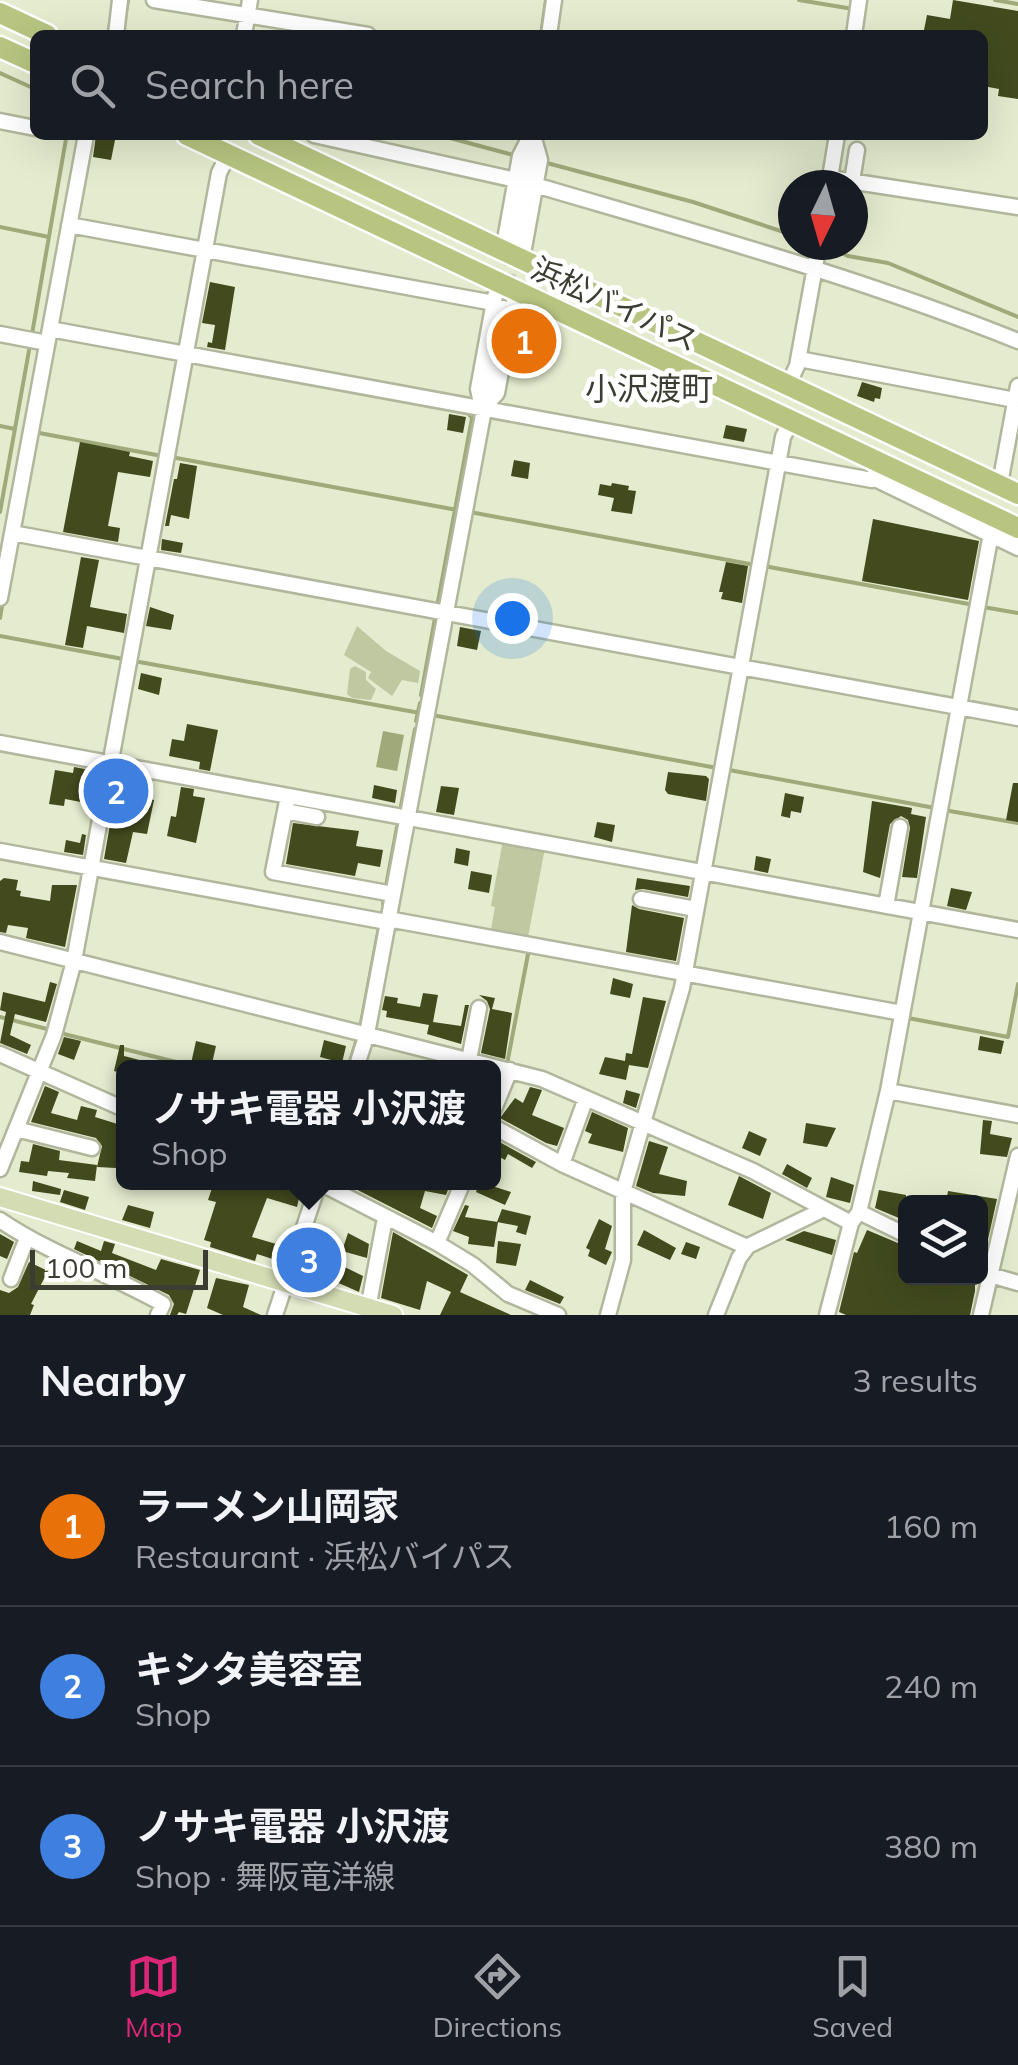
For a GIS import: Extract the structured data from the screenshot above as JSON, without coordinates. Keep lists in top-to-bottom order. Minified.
{"streets":{"highway":["浜松バイパス"]},"districts":["小沢渡町"],"scale_bar":"100 m","north":"bottom","page":{"search":"Search here","pins":["1","2","3"],"popup":["ノサキ電器 小沢渡","Shop"],"scale":"100 m","heading":["Nearby","3 results"],"list":[{"mark":"1","name":"ラーメン山岡家","note":"Restaurant · 浜松バイパス","value":"160 m"},{"mark":"2","name":"キシタ美容室","note":"Shop","value":"240 m"},{"mark":"3","name":"ノサキ電器 小沢渡","note":"Shop · 舞阪竜洋線","value":"380 m"}],"nav":["Map","Directions","Saved"]}}
